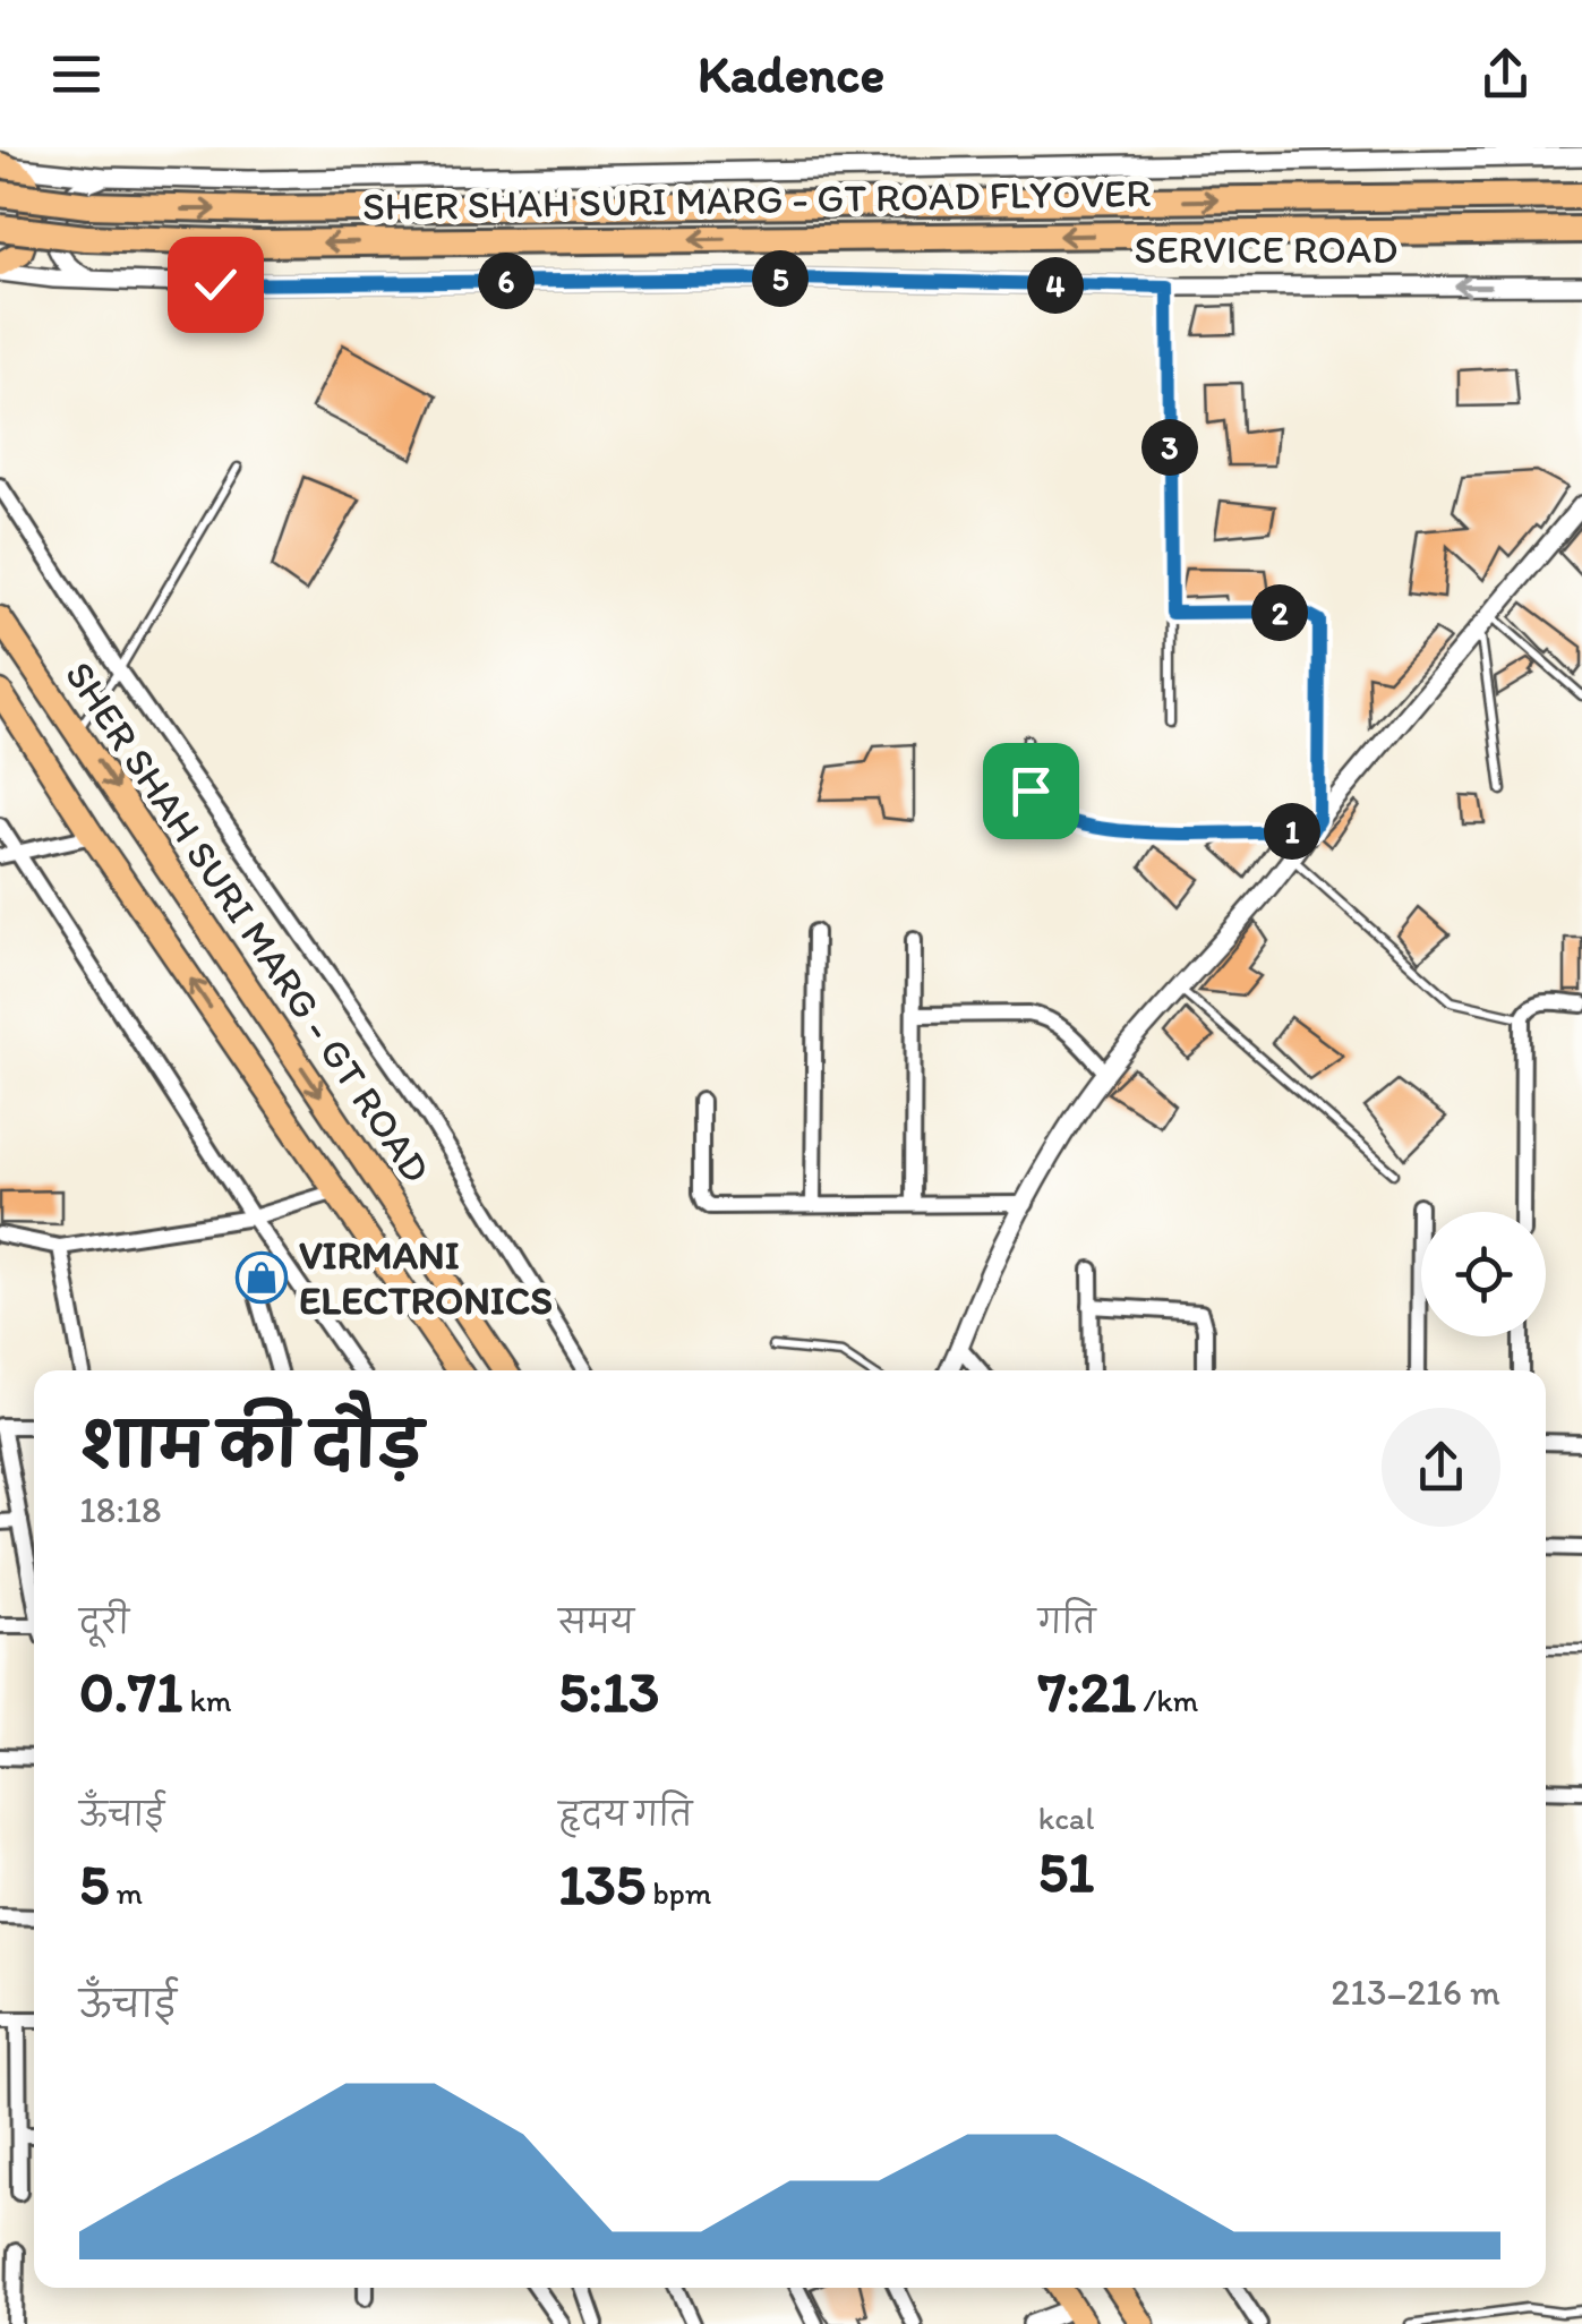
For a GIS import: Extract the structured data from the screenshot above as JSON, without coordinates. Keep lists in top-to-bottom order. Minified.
{"streets":{"highway":["SHER SHAH SURI MARG - GT ROAD FLYOVER"],"main road":["SHER SHAH SURI MARG - GT ROAD"],"street":["SERVICE ROAD"]},"places":{"shop":["VIRMANI ELECTRONICS"]},"page":{"header":"Kadence","pins":["5","6","4","3","2","1"],"heading":["शाम की दौड़","18:18"],"stats":[["दूरी","0.71 km"],["समय","5:13"],["गति","7:21 /km"],["ऊँचाई","5 m"],["हृदय गति","135 bpm"],["kcal","51"]],"chart":["ऊँचाई","213–216 m"]}}
